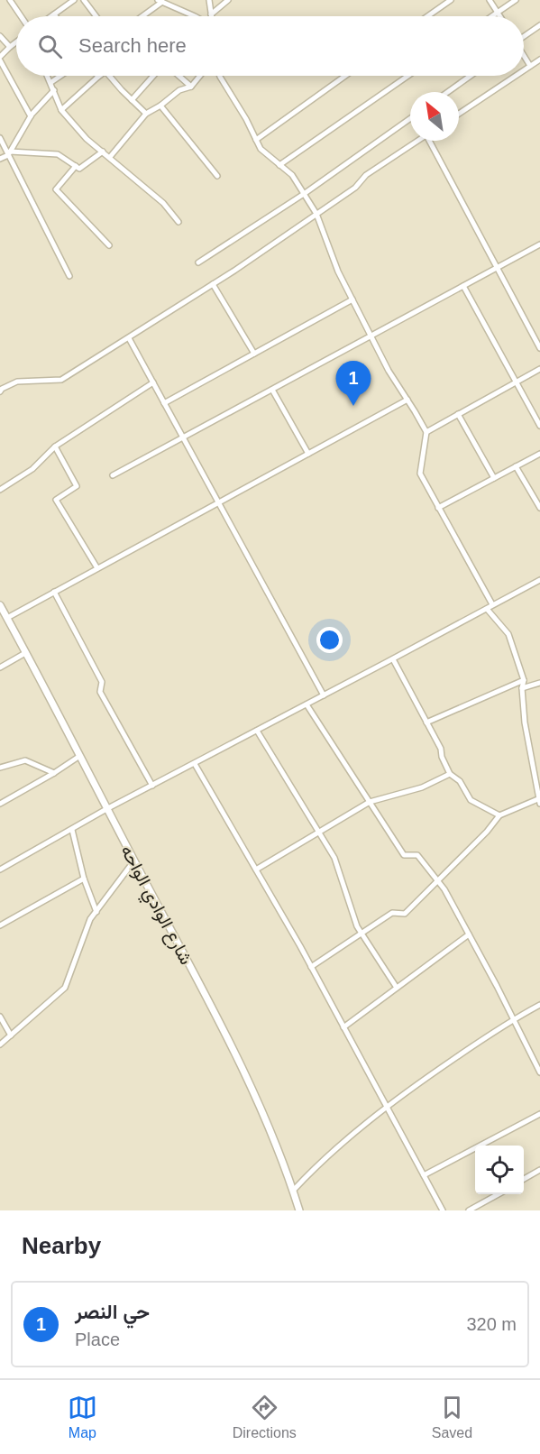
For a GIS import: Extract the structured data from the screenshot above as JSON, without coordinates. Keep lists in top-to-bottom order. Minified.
{"streets":{"main road":["شارع الوادي الواحه"]},"north":"top left","page":{"search":"Search here","pins":"1","heading":"Nearby","list":[{"mark":"1","name":"حي النصر","note":"Place","value":"320 m"}],"nav":["Map","Directions","Saved"]}}
